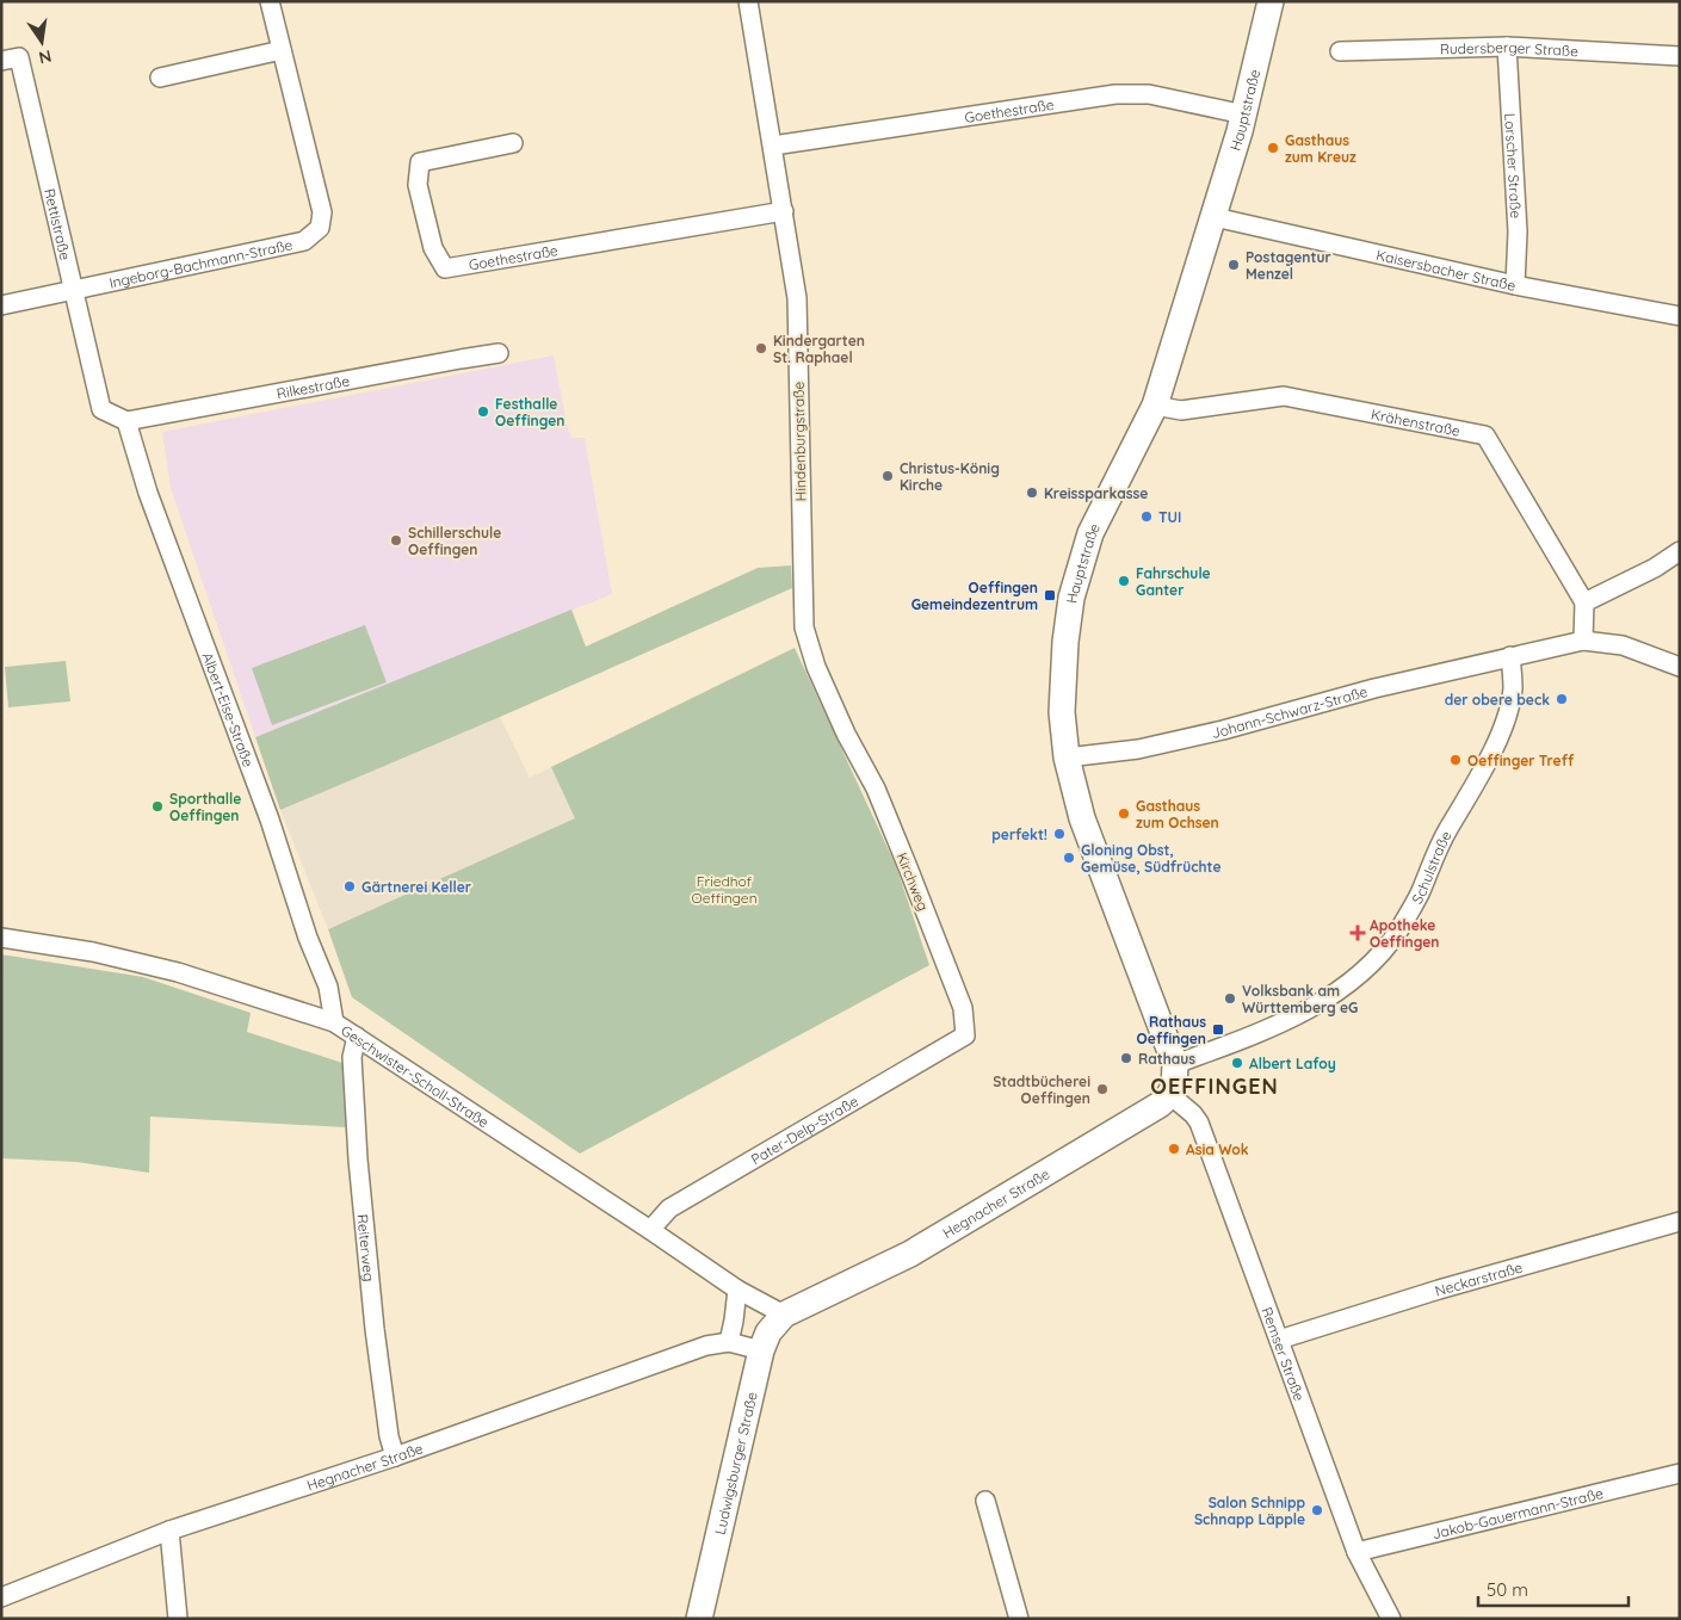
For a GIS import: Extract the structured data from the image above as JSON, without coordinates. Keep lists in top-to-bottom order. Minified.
{"streets":{"street":["Rudersberger Straße","Hauptstraße","Goethestraße","Lorscher Straße","Rettistraße","Ingeborg-Bachmann-Straße","Kaisersbacher Straße","Rilkestraße","Krähenstraße","Hindenburgstraße","Albert-Eise-Straße","Johann-Schwarz-Straße","Schulstraße","Kirchweg","Geschwister-Scholl-Straße","Pater-Delp-Straße","Hegnacher Straße","Reiterweg","Neckarstraße","Remser Straße","Ludwigsburger Straße","Jakob-Gauermann-Straße"]},"crossings":[["Rudersberger Straße","Lorscher Straße"],["Hauptstraße","Goethestraße"],["Hauptstraße","Kaisersbacher Straße"],["Hauptstraße","Krähenstraße"],["Hauptstraße","Johann-Schwarz-Straße"],["Hauptstraße","Schulstraße"],["Goethestraße","Hindenburgstraße"],["Lorscher Straße","Kaisersbacher Straße"],["Rettistraße","Ingeborg-Bachmann-Straße"],["Rettistraße","Rilkestraße"],["Rettistraße","Albert-Eise-Straße"],["Rilkestraße","Albert-Eise-Straße"],["Hindenburgstraße","Kirchweg"],["Albert-Eise-Straße","Geschwister-Scholl-Straße"],["Johann-Schwarz-Straße","Schulstraße"],["Kirchweg","Pater-Delp-Straße"],["Geschwister-Scholl-Straße","Pater-Delp-Straße"],["Geschwister-Scholl-Straße","Hegnacher Straße"],["Geschwister-Scholl-Straße","Reiterweg"],["Geschwister-Scholl-Straße","Ludwigsburger Straße"],["Hegnacher Straße","Reiterweg"],["Hegnacher Straße","Remser Straße"],["Hegnacher Straße","Ludwigsburger Straße"],["Neckarstraße","Remser Straße"],["Remser Straße","Jakob-Gauermann-Straße"]],"districts":["OEFFINGEN"],"parks":["Friedhof Oeffingen"],"places":{"other":["Gasthaus zum Kreuz","Postagentur Menzel","Kindergarten St. Raphael","Festhalle Oeffingen","Christus-König Kirche","Kreissparkasse","TUI","Schillerschule Oeffingen","Fahrschule Ganter","der obere beck","Oeffinger Treff","Sporthalle Oeffingen","Gasthaus zum Ochsen","perfekt!","Gloning Obst, Gemüse, Südfrüchte","Gärtnerei Keller","Volksbank am Württemberg eG","Rathaus","Albert Lafoy","Stadtbücherei Oeffingen","Asia Wok","Salon Schnipp Schnapp Läpple"],"transit":["Oeffingen Gemeindezentrum","Rathaus Oeffingen"],"health":["Apotheke Oeffingen"]},"scale_bar":"50 m","north":"bottom"}
